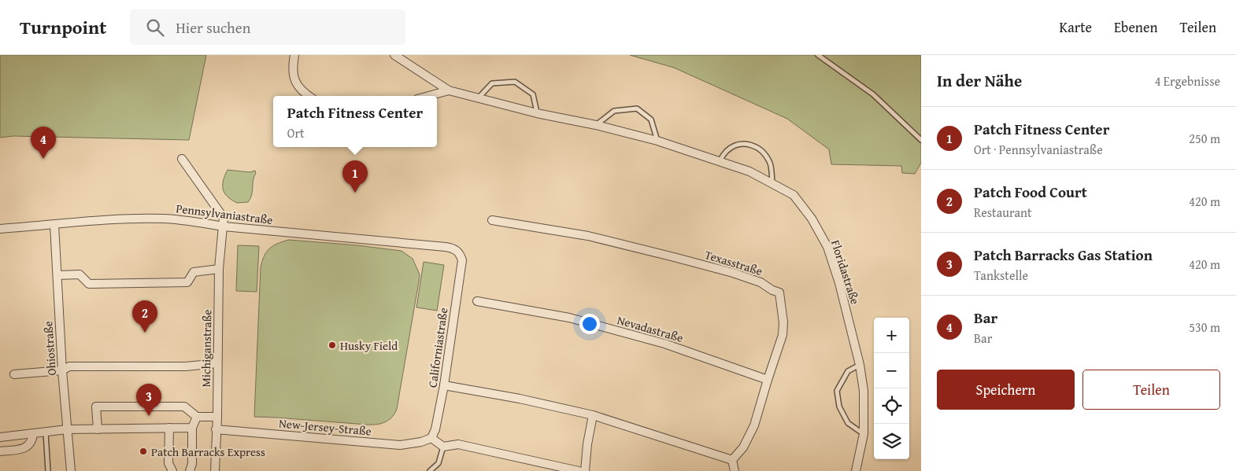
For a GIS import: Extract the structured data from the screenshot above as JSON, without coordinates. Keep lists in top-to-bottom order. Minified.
{"streets":{"street":["Pennsylvaniastraße","Texasstraße","Floridastraße","Nevadastraße","Californiastraße","Ohiostraße","Michiganstraße","New-Jersey-Straße"]},"crossings":[["Pennsylvaniastraße","Californiastraße"],["Pennsylvaniastraße","Ohiostraße"],["Pennsylvaniastraße","Michiganstraße"],["Texasstraße","Nevadastraße"],["Californiastraße","New-Jersey-Straße"],["Michiganstraße","New-Jersey-Straße"]],"places":["Husky Field","Patch Barracks Express"],"page":{"header":"Turnpoint","search":"Hier suchen","nav":["Karte","Ebenen","Teilen"],"heading":["In der Nähe","4 Ergebnisse"],"popup":["Patch Fitness Center","Ort"],"list":[{"mark":"1","name":"Patch Fitness Center","note":"Ort · Pennsylvaniastraße","value":"250 m"},{"mark":"2","name":"Patch Food Court","note":"Restaurant","value":"420 m"},{"mark":"3","name":"Patch Barracks Gas Station","note":"Tankstelle","value":"420 m"},{"mark":"4","name":"Bar","note":"Bar","value":"530 m"}],"pins":["4","1","2","3"],"map_buttons":["+","−"],"buttons":["Speichern","Teilen"]}}
